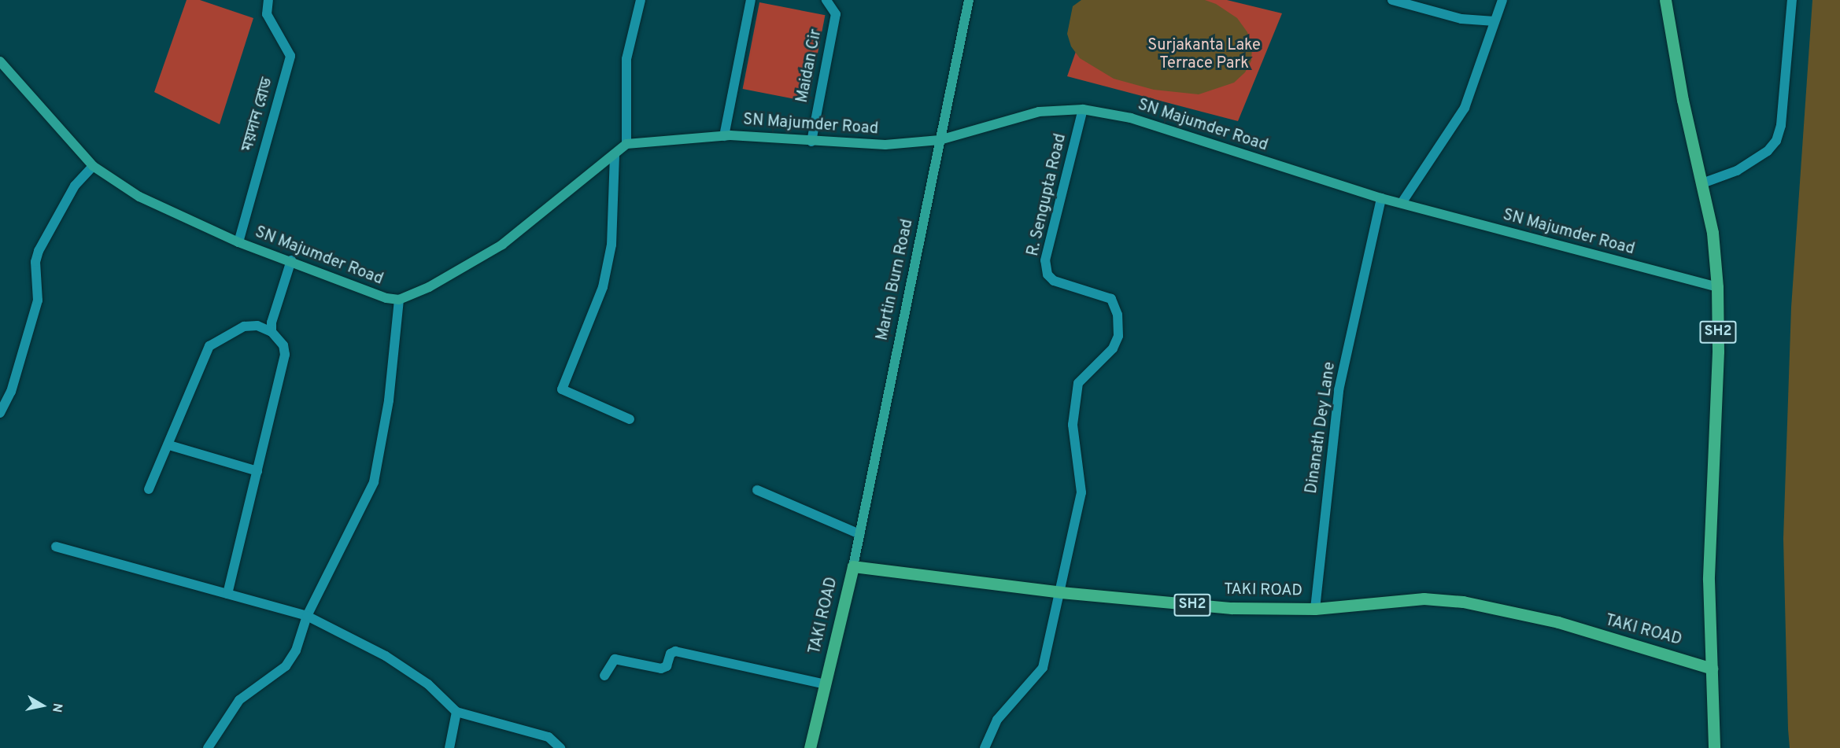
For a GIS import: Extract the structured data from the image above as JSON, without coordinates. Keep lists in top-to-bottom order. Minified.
{"streets":{"main road":["SN Majumder Road","Martin Burn Road","SH2","TAKI ROAD"],"street":["Maidan Cir","ময়দান রোড","R. Sengupta Road","Dinanath Dey Lane"]},"crossings":[["Maidan Cir","SN Majumder Road"],["ময়দান রোড","SN Majumder Road"],["SN Majumder Road","R. Sengupta Road"],["SN Majumder Road","Martin Burn Road"],["SN Majumder Road","SH2"],["SN Majumder Road","Dinanath Dey Lane"],["R. Sengupta Road","TAKI ROAD"],["Martin Burn Road","TAKI ROAD"],["SH2","TAKI ROAD"],["Dinanath Dey Lane","TAKI ROAD"]],"parks":["Surjakanta Lake Terrace Park"],"north":"right"}
